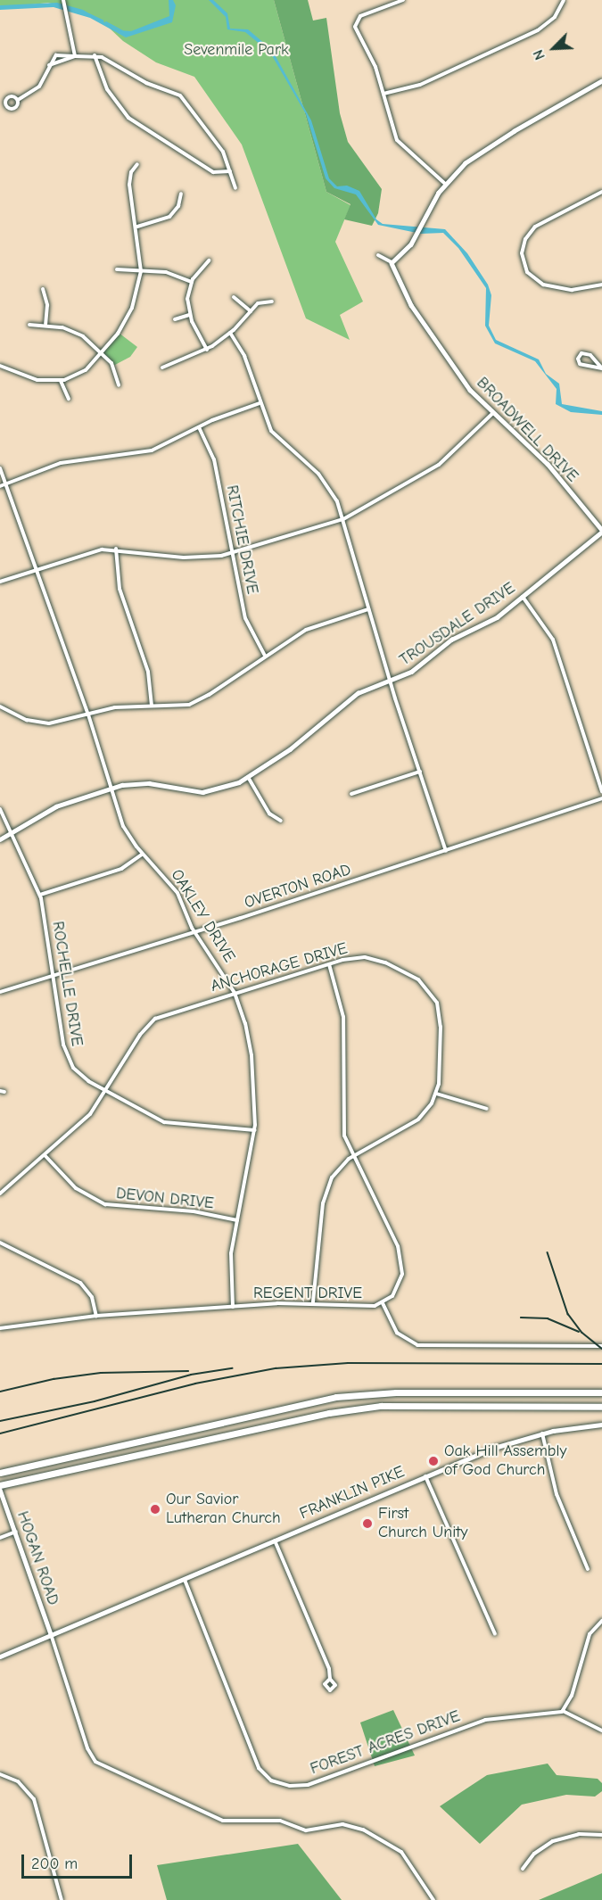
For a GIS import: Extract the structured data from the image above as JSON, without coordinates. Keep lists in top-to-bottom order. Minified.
{"streets":{"main road":["FRANKLIN PIKE"],"street":["BROADWELL DRIVE","RITCHIE DRIVE","TROUSDALE DRIVE","OVERTON ROAD","OAKLEY DRIVE","ANCHORAGE DRIVE","ROCHELLE DRIVE","DEVON DRIVE","REGENT DRIVE","HOGAN ROAD","FOREST ACRES DRIVE"]},"crossings":[["BROADWELL DRIVE","TROUSDALE DRIVE"],["TROUSDALE DRIVE","OAKLEY DRIVE"],["TROUSDALE DRIVE","ROCHELLE DRIVE"],["OVERTON ROAD","OAKLEY DRIVE"],["OVERTON ROAD","ROCHELLE DRIVE"],["OAKLEY DRIVE","ANCHORAGE DRIVE"],["OAKLEY DRIVE","ROCHELLE DRIVE"],["OAKLEY DRIVE","DEVON DRIVE"],["OAKLEY DRIVE","REGENT DRIVE"],["ANCHORAGE DRIVE","ROCHELLE DRIVE"],["ANCHORAGE DRIVE","DEVON DRIVE"],["ANCHORAGE DRIVE","REGENT DRIVE"],["FRANKLIN PIKE","HOGAN ROAD"],["FRANKLIN PIKE","FOREST ACRES DRIVE"]],"parks":["Sevenmile Park"],"places":["Oak Hill Assembly of God Church","Our Savior Lutheran Church","First Church Unity"],"scale_bar":"200 m","north":"bottom left"}
